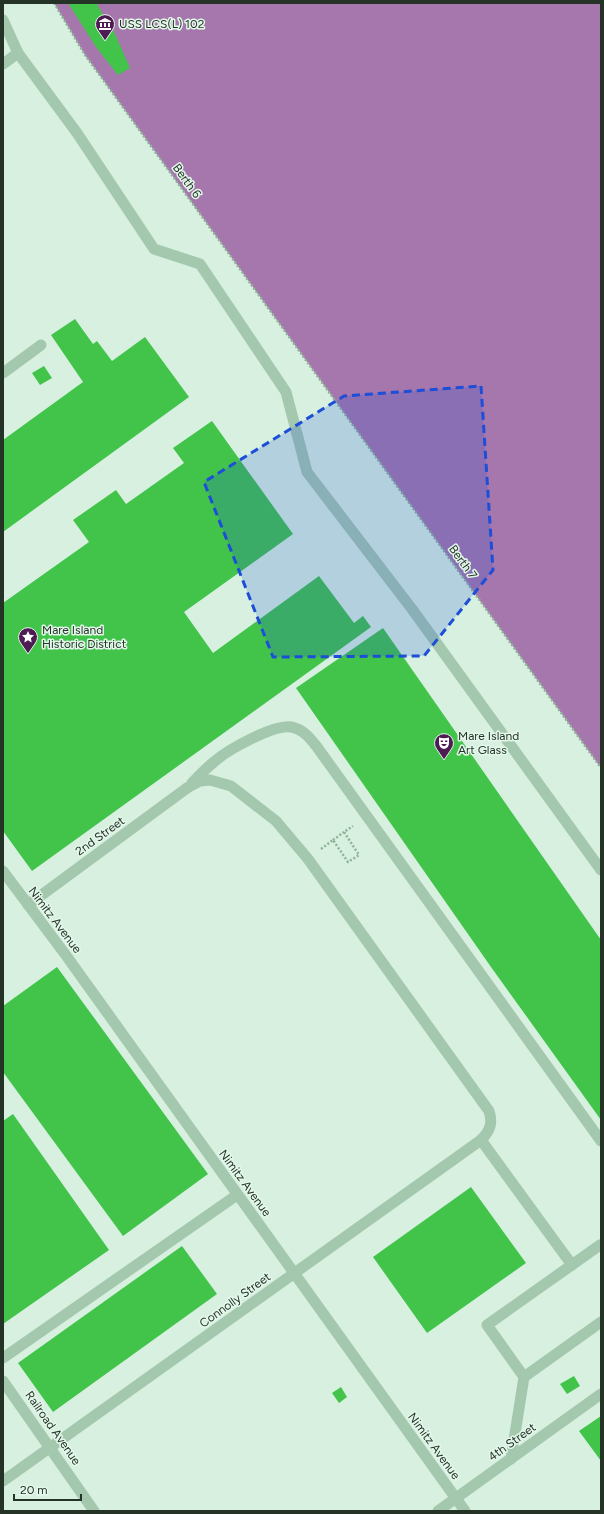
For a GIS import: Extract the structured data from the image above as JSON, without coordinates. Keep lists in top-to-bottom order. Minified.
{"streets":{"street":["2nd Street","Nimitz Avenue","Connolly Street","Railroad Avenue","4th Street"],"path":["Berth 6","Berth 7"]},"crossings":[["Berth 6","Berth 7"],["2nd Street","Nimitz Avenue"],["Nimitz Avenue","Connolly Street"],["Nimitz Avenue","4th Street"],["Connolly Street","Railroad Avenue"]],"places":{"museum":["USS LCS(L) 102"],"place":["Mare Island Historic District"],"theatre":["Mare Island Art Glass"]},"scale_bar":"20 m"}
